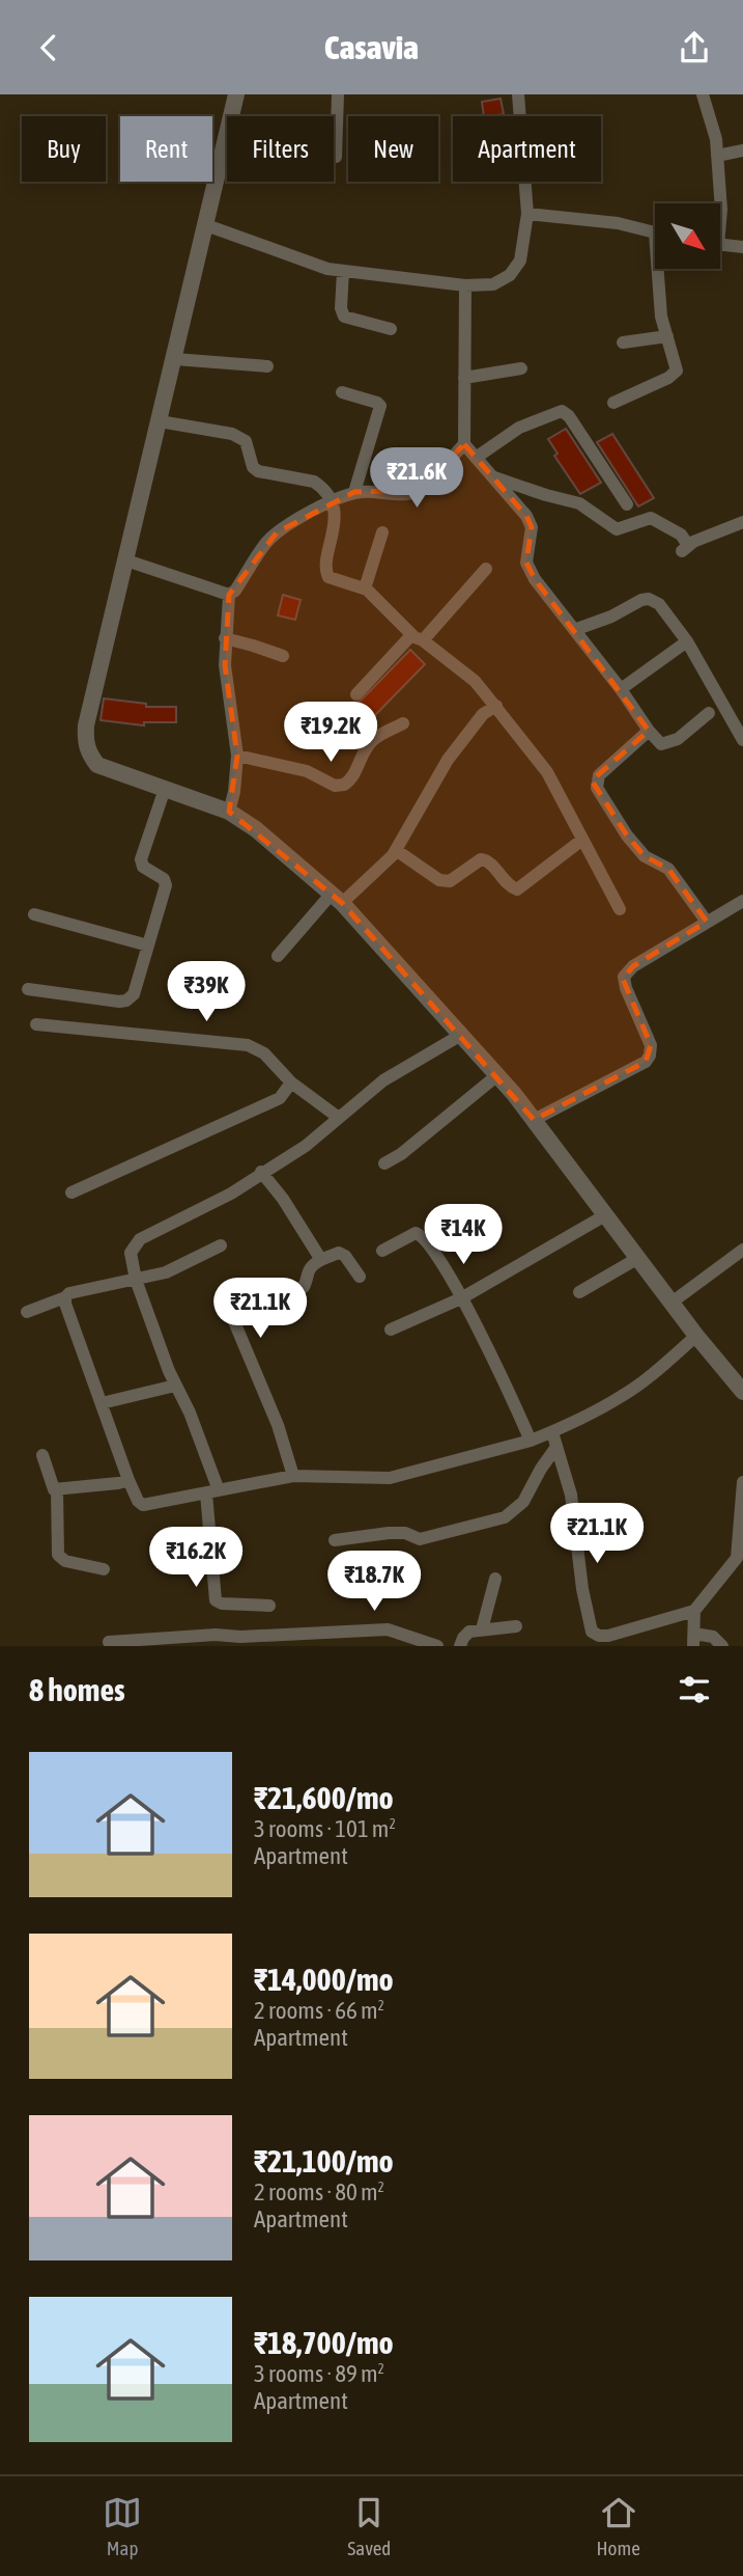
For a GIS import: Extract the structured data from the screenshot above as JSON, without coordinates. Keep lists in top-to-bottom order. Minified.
{"north":"bottom right","page":{"header":"Casavia","chip":["Buy","Rent","Filters","New","Apartment"],"price":["₹21.6K","₹19.2K","₹39K","₹14K","₹21.1K","₹21.1K","₹16.2K","₹18.7K"],"heading":"8 homes","list":[{"name":"₹21,600/mo","note":"3 rooms · 101 m² · Apartment"},{"name":"₹14,000/mo","note":"2 rooms · 66 m² · Apartment"},{"name":"₹21,100/mo","note":"2 rooms · 80 m² · Apartment"},{"name":"₹18,700/mo","note":"3 rooms · 89 m² · Apartment"}],"tabs":["Map","Saved","Home"]}}
